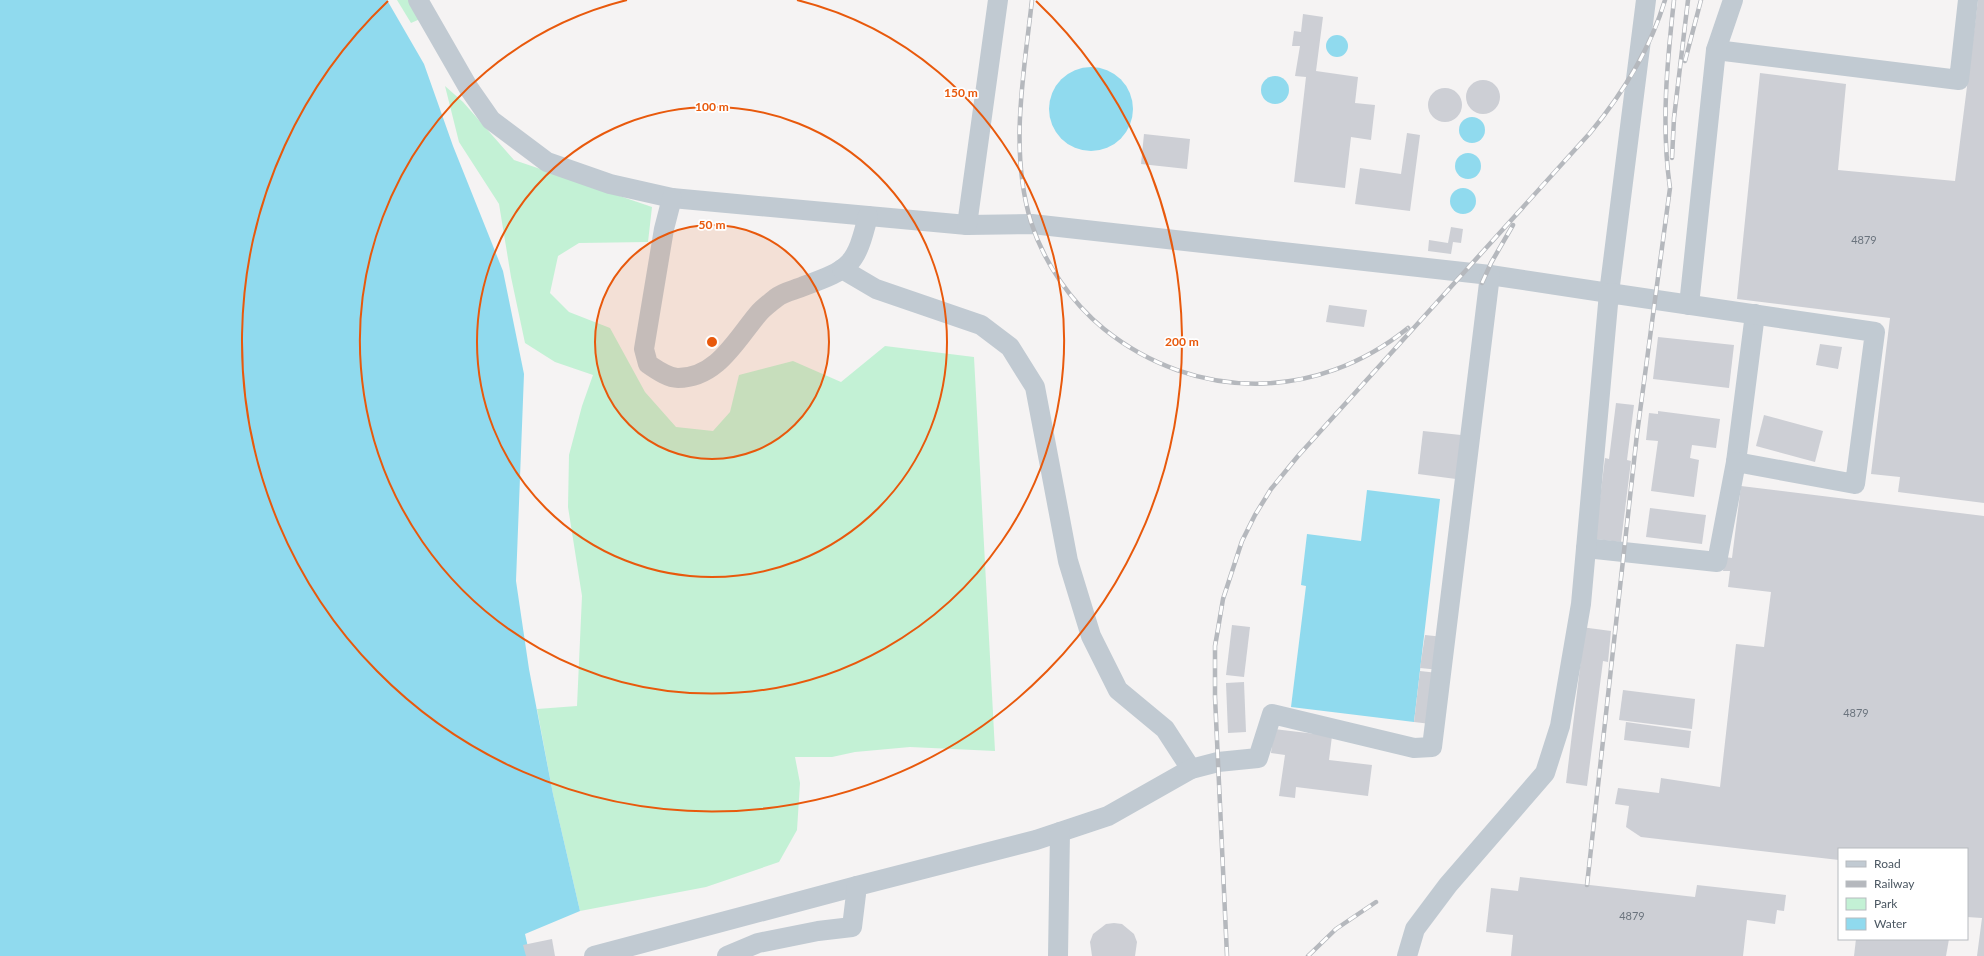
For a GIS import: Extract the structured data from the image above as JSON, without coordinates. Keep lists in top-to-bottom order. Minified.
{"house_numbers":["4879","4879","4879"],"legend":["Road","Railway","Park","Water"],"rings":["150 m","100 m","50 m","200 m"]}
